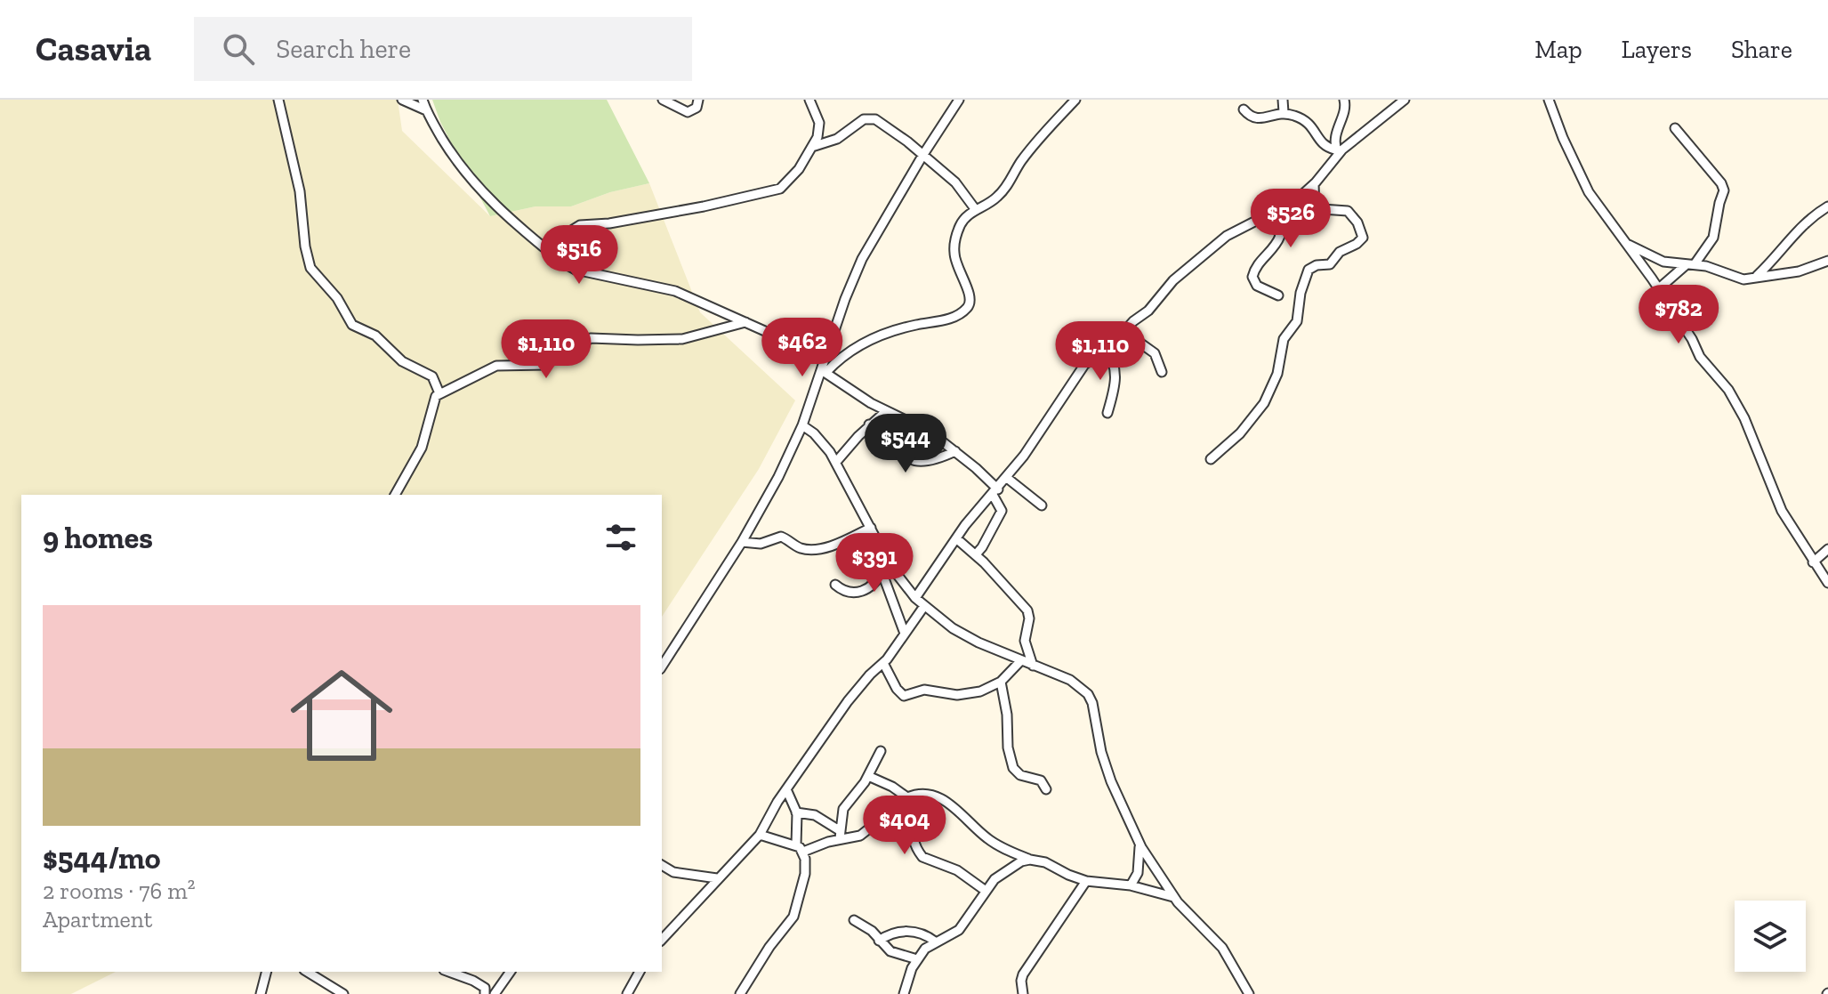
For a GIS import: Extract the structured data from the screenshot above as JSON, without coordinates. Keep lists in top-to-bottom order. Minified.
{"page":{"header":"Casavia","search":"Search here","nav":["Map","Layers","Share"],"price":["$526","$516","$782","$462","$1,110","$1,110","$544","$391","$404"],"heading":"9 homes","list":[{"name":"$544/mo","note":"2 rooms · 76 m² · Apartment"}]}}
